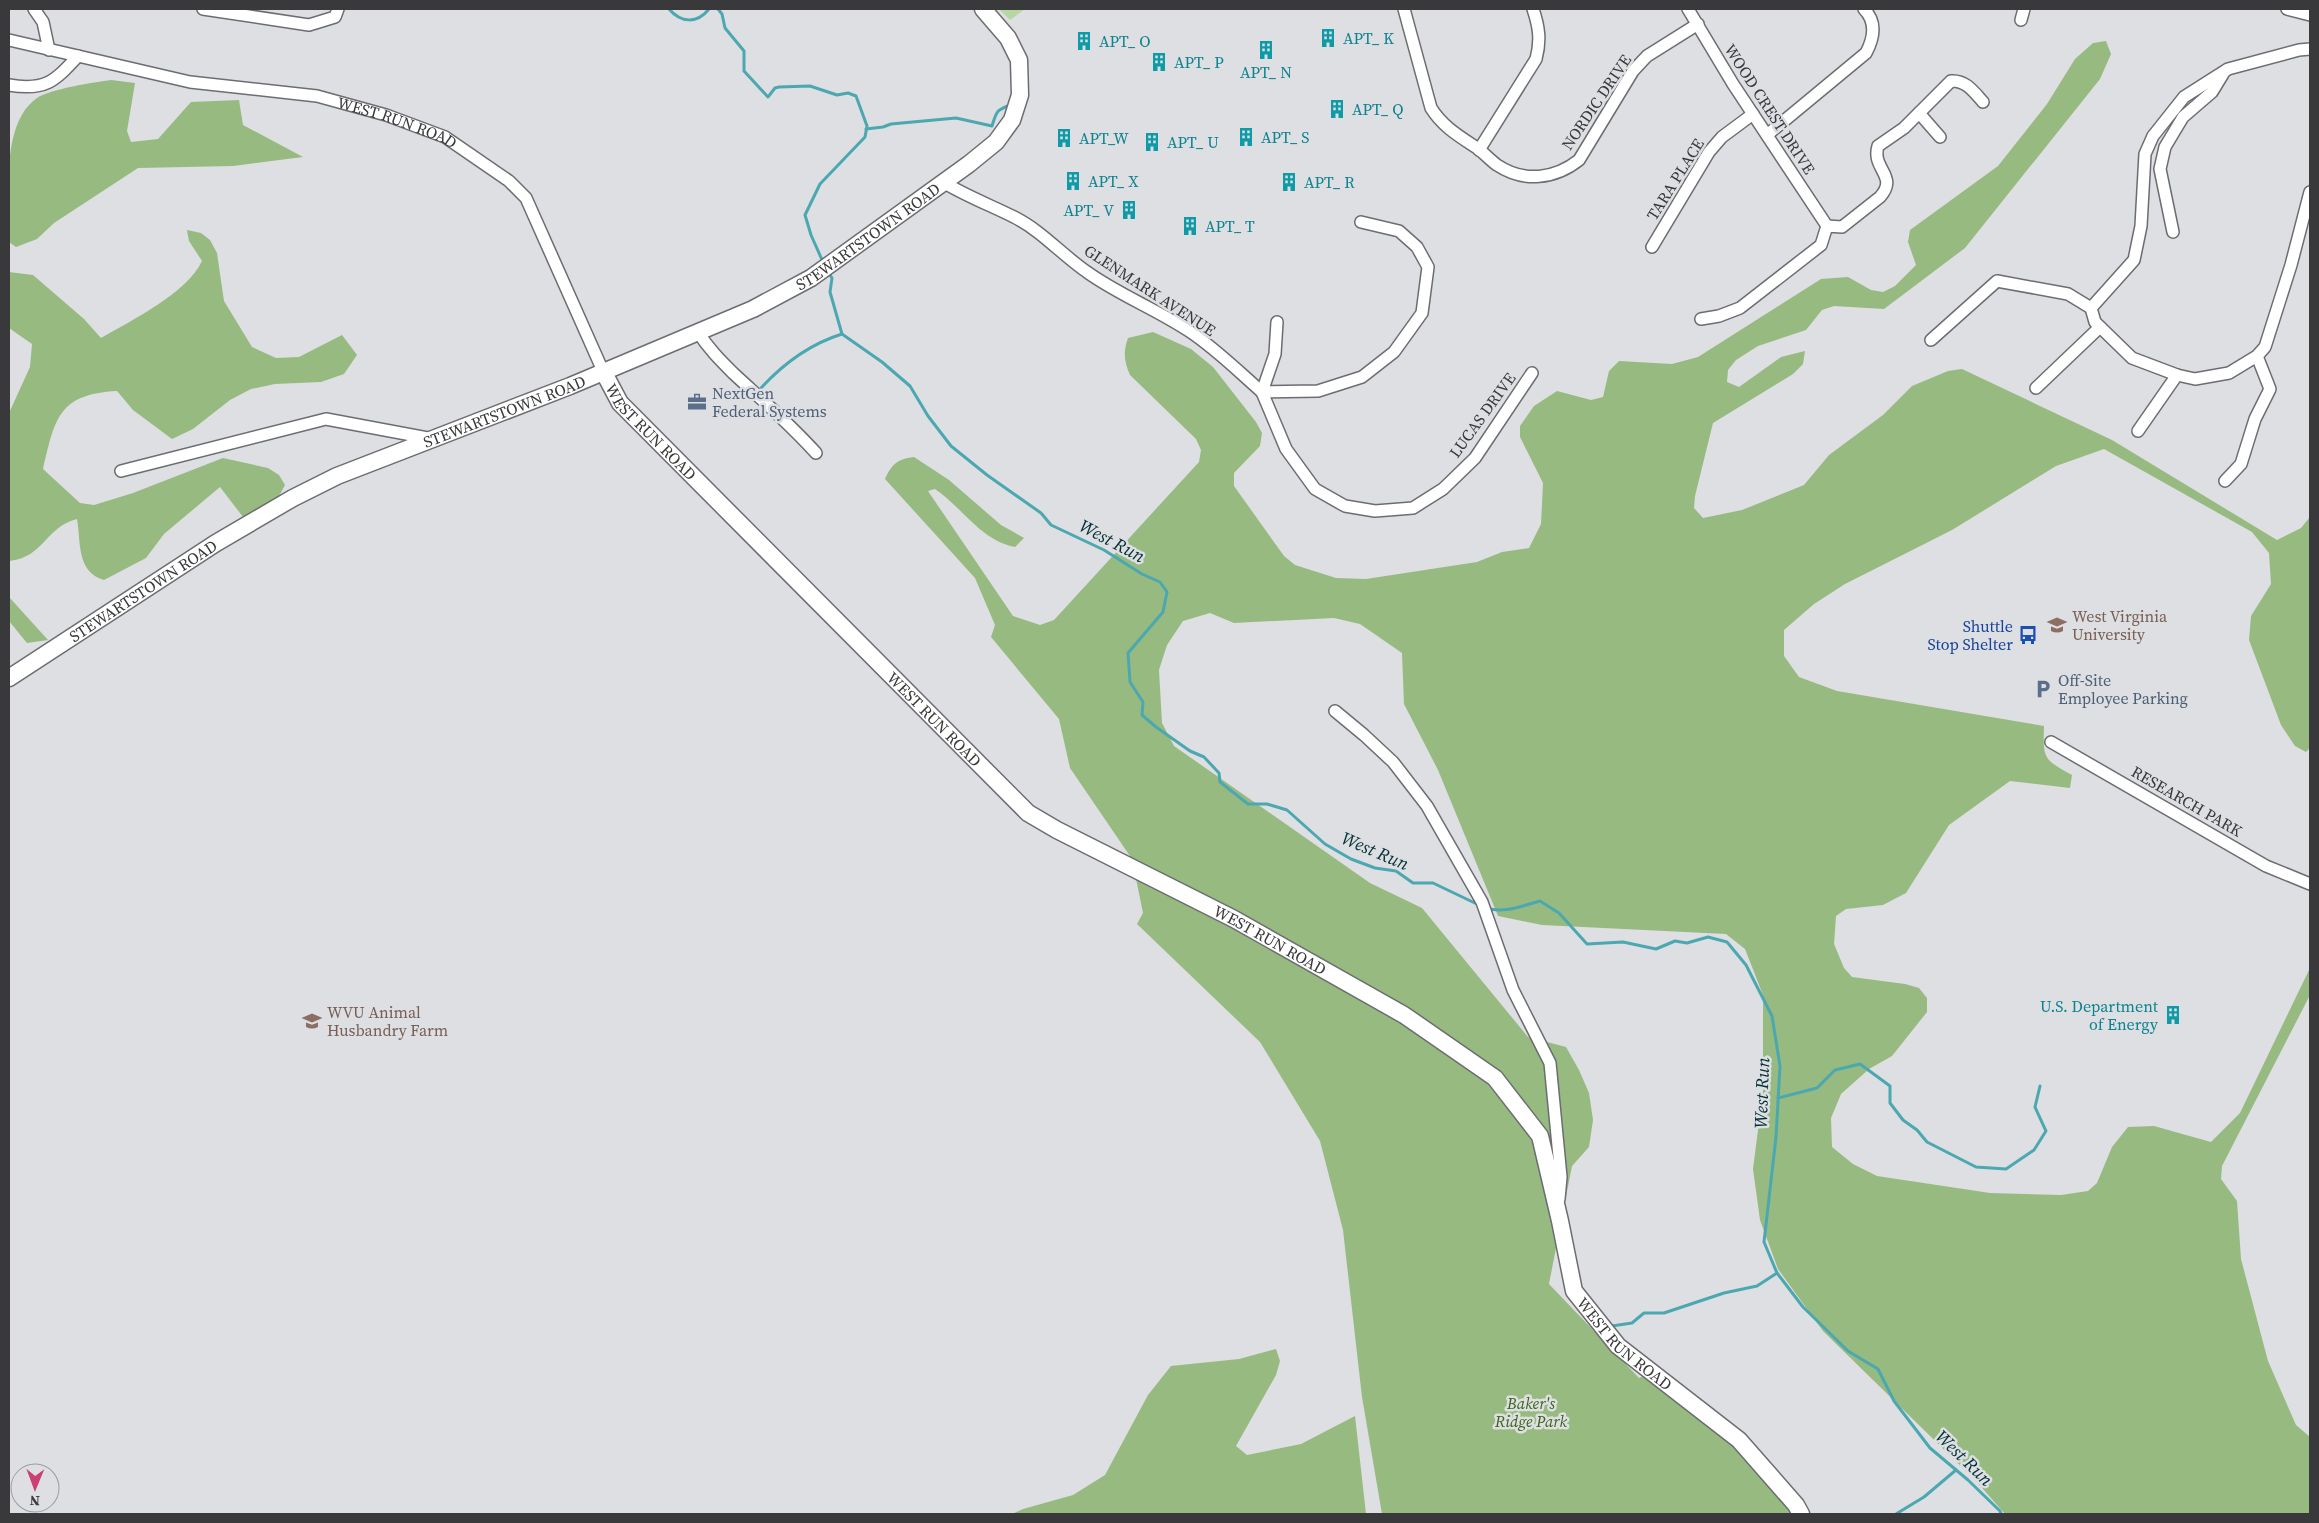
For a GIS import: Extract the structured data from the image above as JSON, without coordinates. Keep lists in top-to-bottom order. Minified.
{"streets":{"street":["NORDIC DRIVE","WOOD CREST DRIVE","WEST RUN ROAD","TARA PLACE","STEWARTSTOWN ROAD","GLENMARK AVENUE","LUCAS DRIVE","RESEARCH PARK"]},"crossings":[["NORDIC DRIVE","WOOD CREST DRIVE"],["WOOD CREST DRIVE","TARA PLACE"],["WEST RUN ROAD","STEWARTSTOWN ROAD"],["STEWARTSTOWN ROAD","GLENMARK AVENUE"],["GLENMARK AVENUE","LUCAS DRIVE"]],"water":["West Run"],"parks":["Baker's Ridge Park"],"places":{"building":["APT_ K","APT_ O","APT_ N","APT_ P","APT_ Q","APT_ S","APT_W","APT_ U","APT_ X","APT_ R","APT_ V","APT_ T","U.S. Department of Energy"],"office":["NextGen Federal Systems"],"school or university":["West Virginia University","WVU Animal Husbandry Farm"],"bus stop":["Shuttle Stop Shelter"],"parking":["Off-Site Employee Parking"]},"north":"bottom"}
